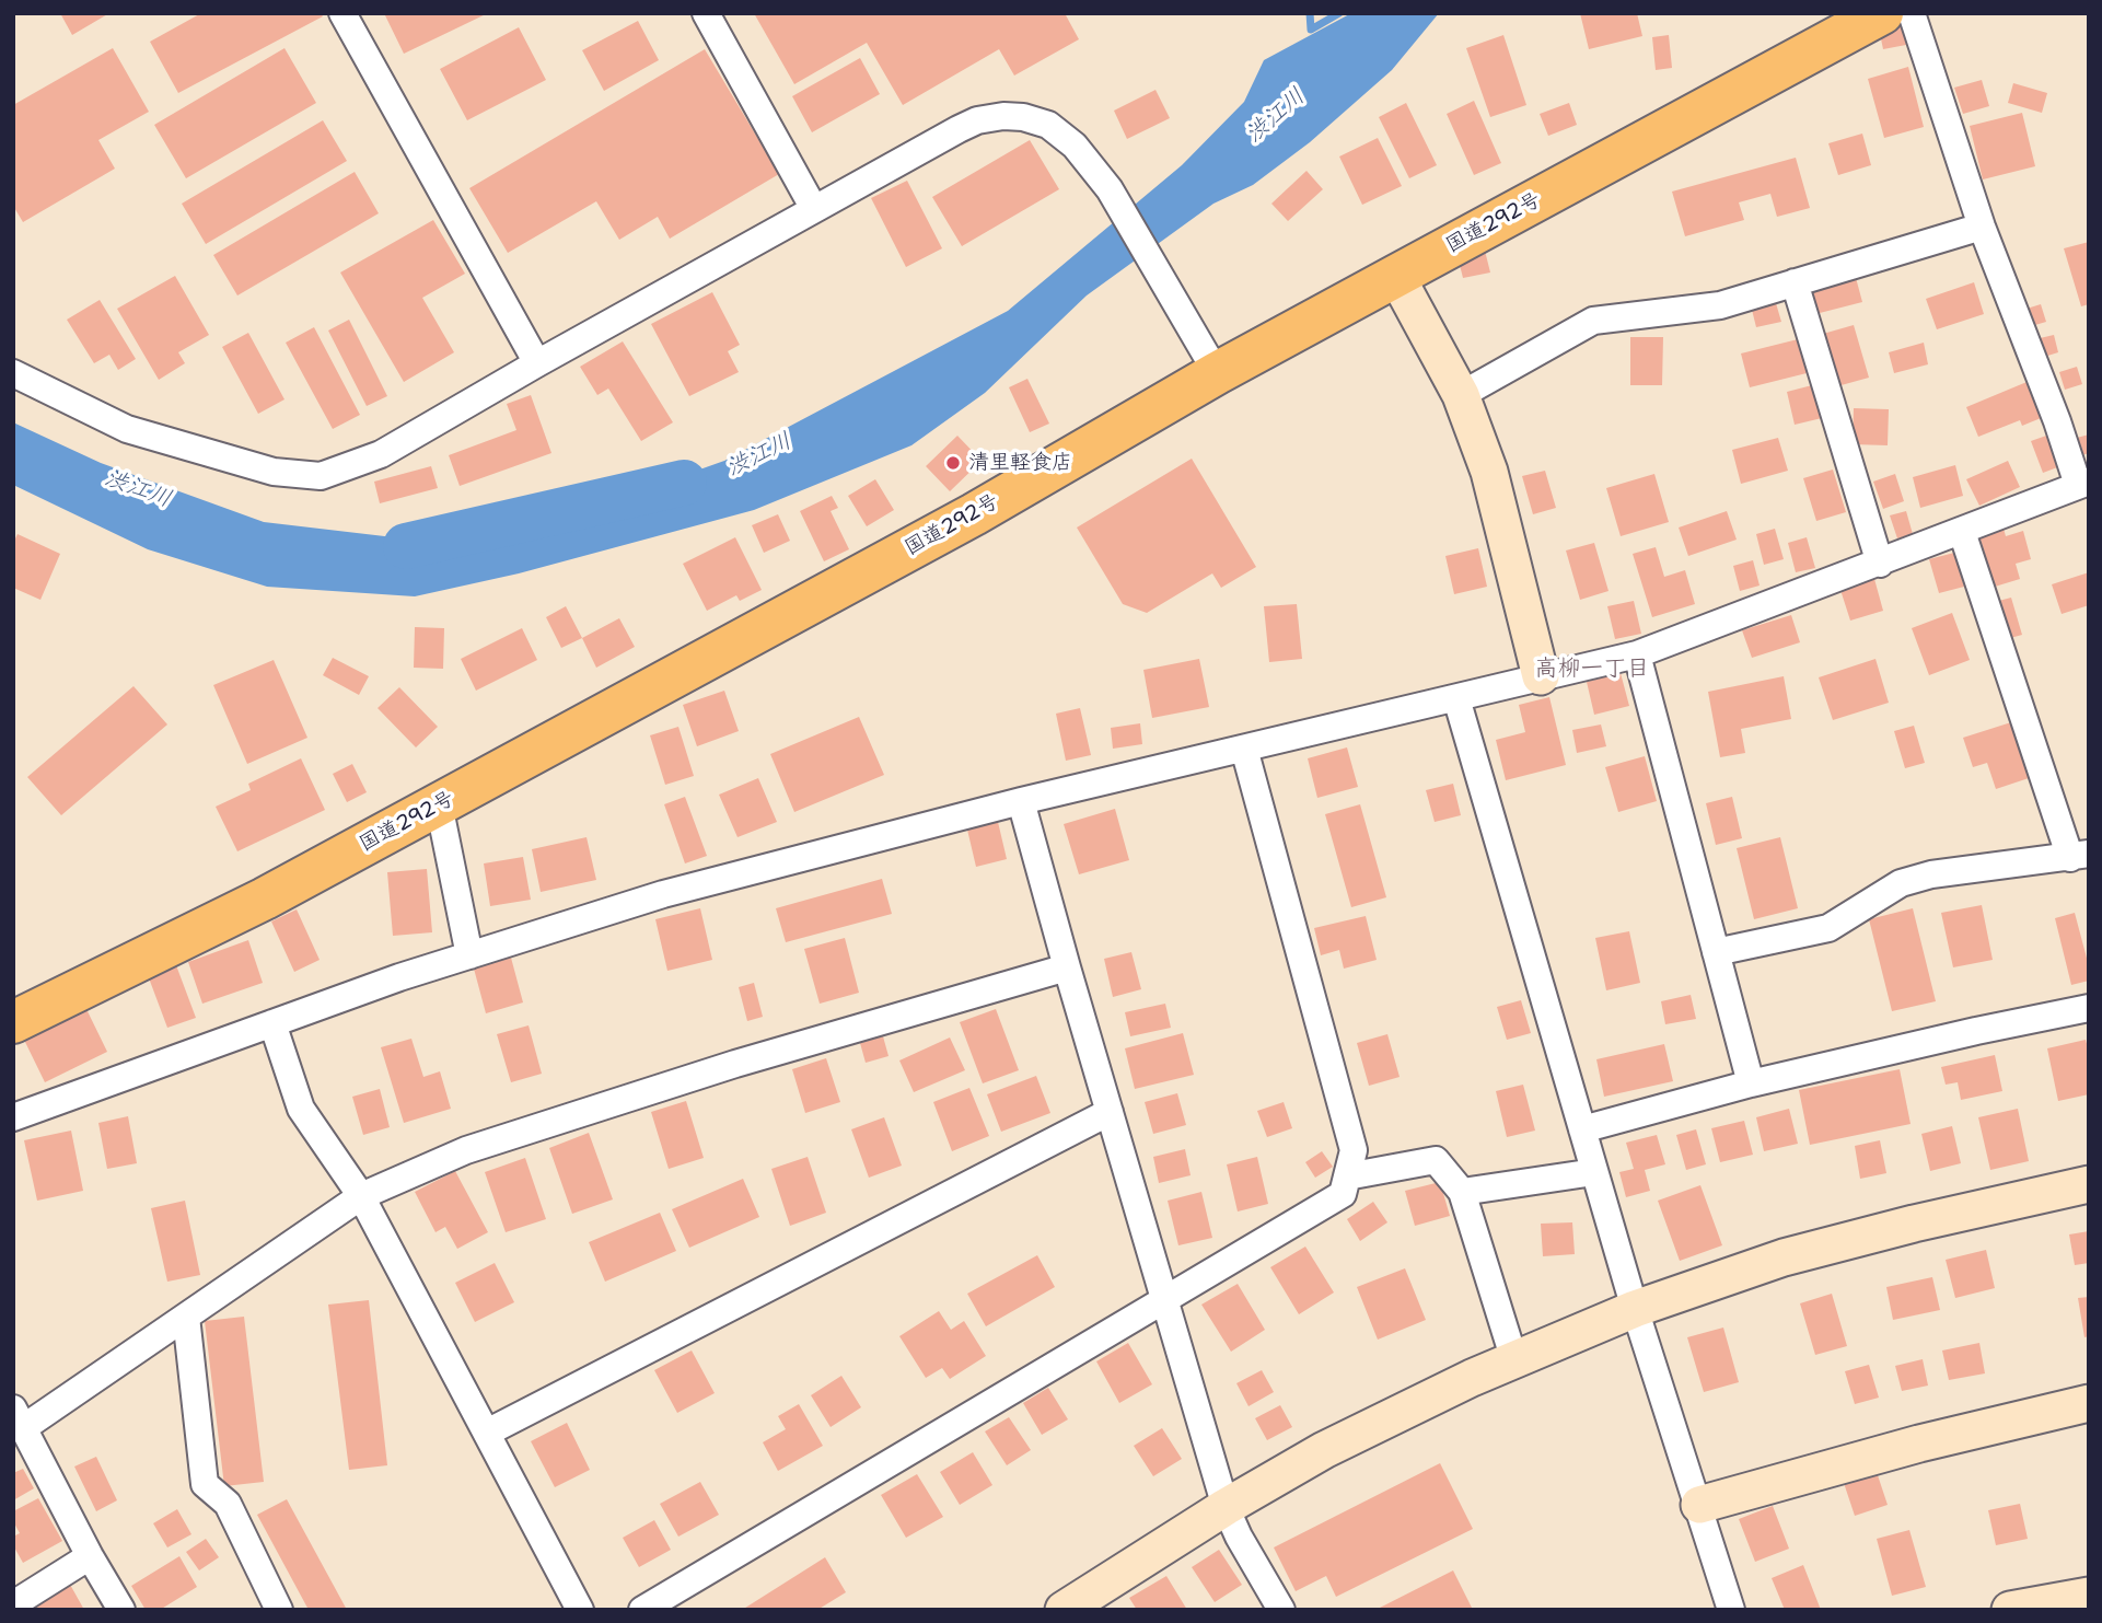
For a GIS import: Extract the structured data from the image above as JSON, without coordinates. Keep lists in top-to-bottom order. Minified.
{"streets":{"highway":["国道292号"]},"districts":["高柳一丁目"],"water":["渋江川"],"places":["清里軽食店"]}
